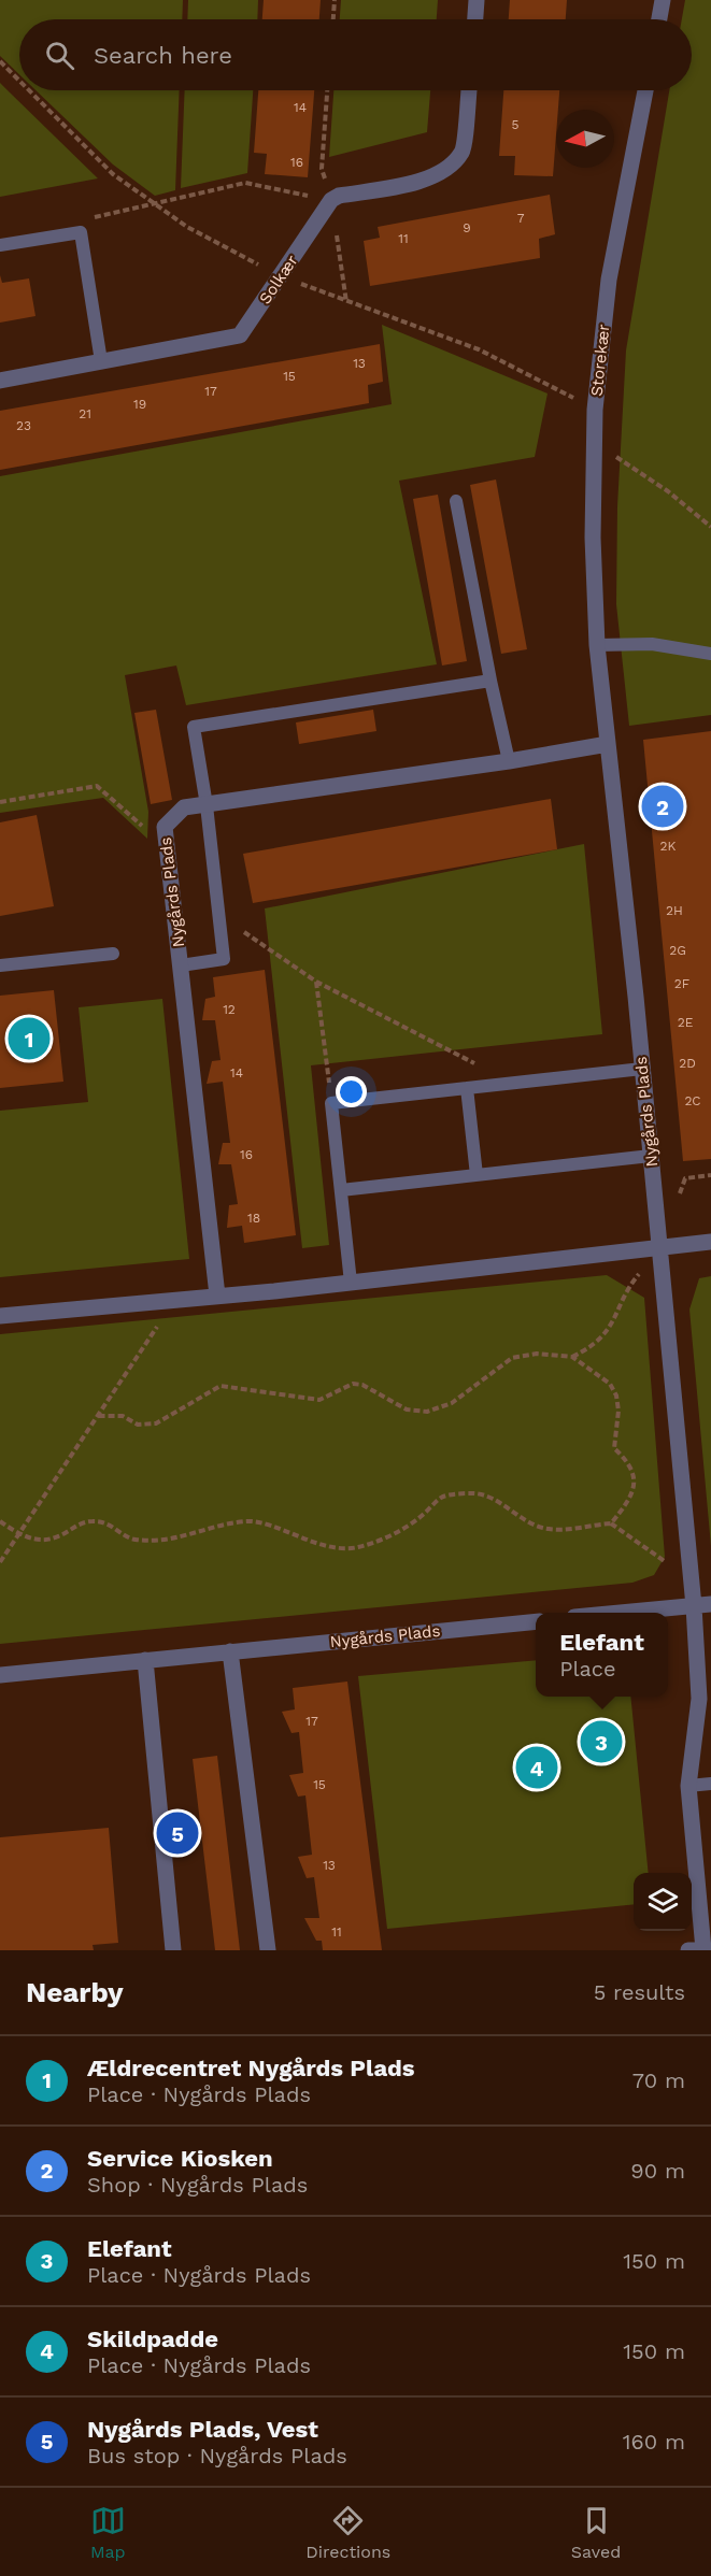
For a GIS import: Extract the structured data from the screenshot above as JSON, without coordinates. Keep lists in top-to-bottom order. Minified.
{"streets":{"street":["Solkær","Storekær","Nygårds Plads"]},"crossings":[["Storekær","Nygårds Plads"]],"house_numbers":["14","5","16","7","9","11","13","15","17","19","21","23","2K","2H","2G","2F","12","2E","2D","14","2C","16","18","17","15","13","11"],"north":"left","page":{"search":"Search here","pins":["2","1","3","4","5"],"popup":["Elefant","Place"],"heading":["Nearby","5 results"],"list":[{"mark":"1","name":"Ældrecentret Nygårds Plads","note":"Place · Nygårds Plads","value":"70 m"},{"mark":"2","name":"Service Kiosken","note":"Shop · Nygårds Plads","value":"90 m"},{"mark":"3","name":"Elefant","note":"Place · Nygårds Plads","value":"150 m"},{"mark":"4","name":"Skildpadde","note":"Place · Nygårds Plads","value":"150 m"},{"mark":"5","name":"Nygårds Plads, Vest","note":"Bus stop · Nygårds Plads","value":"160 m"}],"nav":["Map","Directions","Saved"]}}
